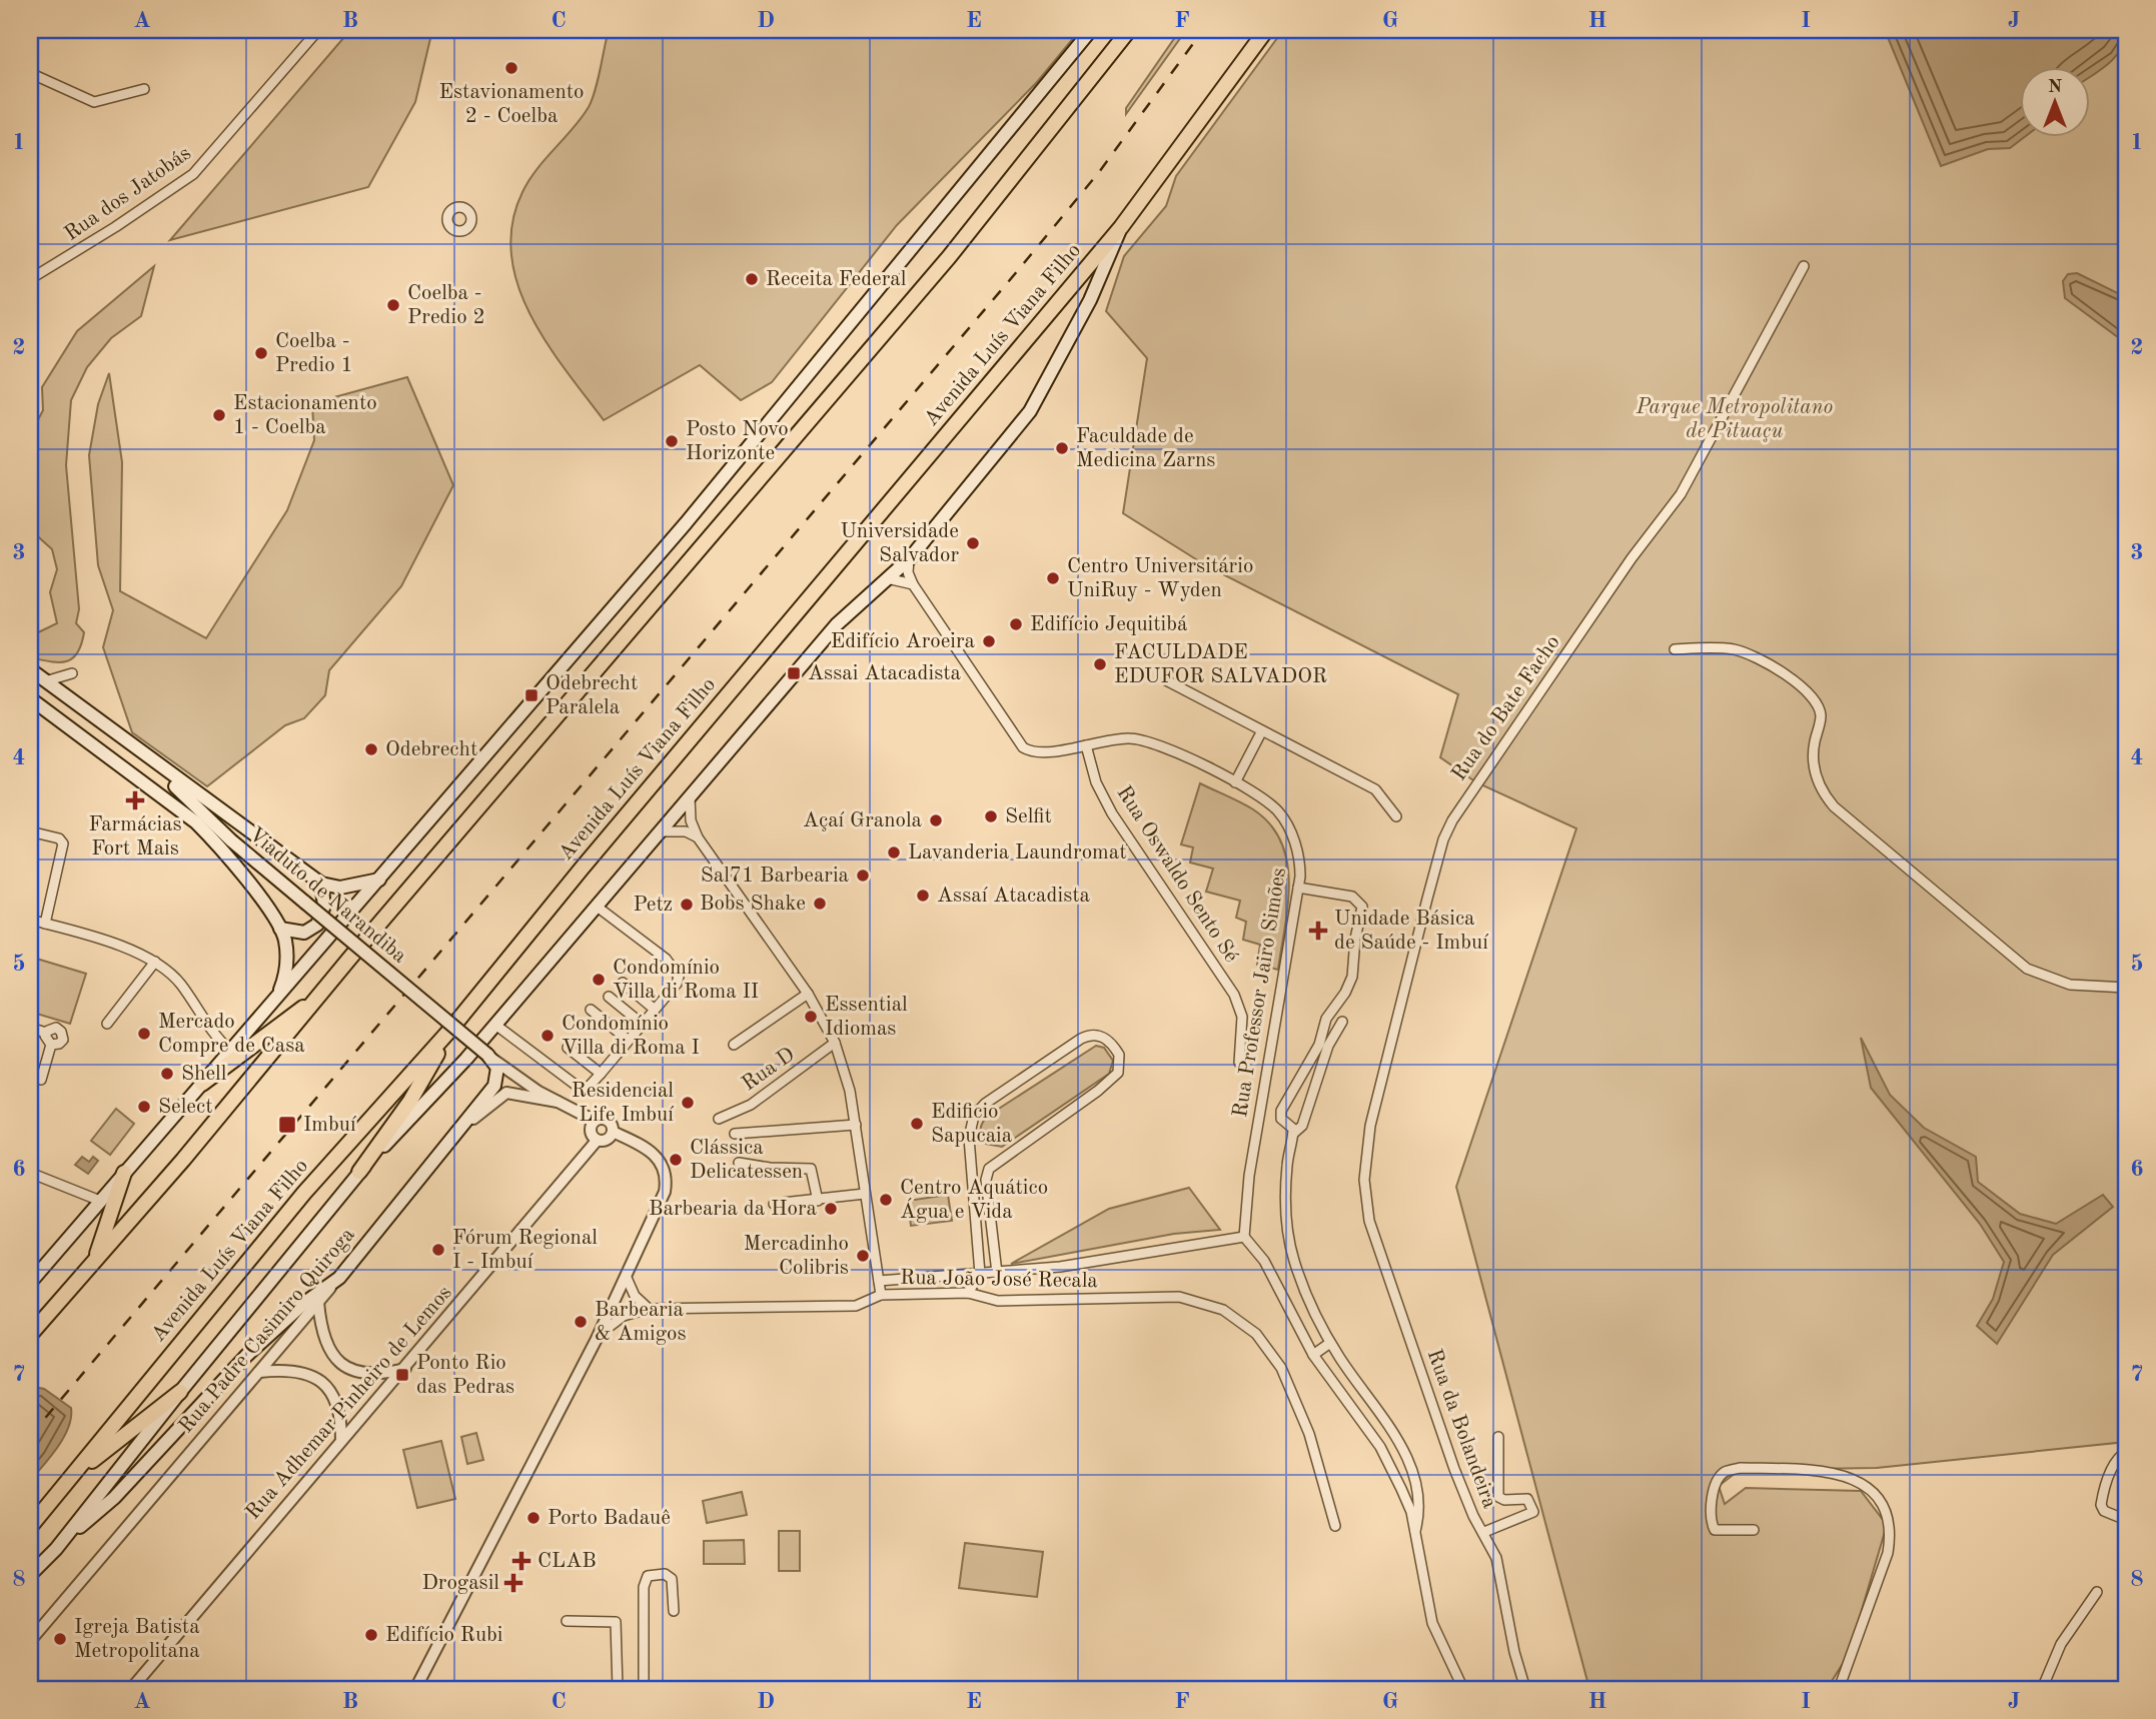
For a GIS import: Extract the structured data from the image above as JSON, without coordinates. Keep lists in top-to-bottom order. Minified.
{"streets":{"highway":["Avenida Luís Viana Filho"],"main road":["Viaduto de Narandiba","Rua Padre Casimiro Quiroga"],"street":["Rua dos Jatobás","Rua do Bate Facho","Rua Oswaldo Sento Sé","Rua Professor Jairo Simões","Rua D","Rua João José Recala","Rua Adhemar Pinheiro de Lemos","Rua da Bolandeira"]},"crossings":[["Avenida Luís Viana Filho","Rua Professor Jairo Simões"],["Rua do Bate Facho","Rua da Bolandeira"],["Rua Oswaldo Sento Sé","Rua Professor Jairo Simões"],["Viaduto de Narandiba","Rua Padre Casimiro Quiroga"]],"parks":["Parque Metropolitano de Pituaçu"],"places":{"other":["Estavionamento 2 - Coelba","Receita Federal","Coelba - Predio 2","Coelba - Predio 1","Estacionamento 1 - Coelba","Posto Novo Horizonte","Faculdade de Medicina Zarns","Universidade Salvador","Centro Universitário UniRuy - Wyden","Edifício Jequitibá","Edifício Aroeira","FACULDADE EDUFOR SALVADOR","Odebrecht","Selfit","Açaí Granola","Lavanderia Laundromat","Sal71 Barbearia","Assaí Atacadista","Bobs Shake","Petz","Condomínio Villa di Roma II","Essential Idiomas","Mercado Compre de Casa","Condomínio Villa di Roma I","Shell","Residencial Life Imbuí","Select","Edificio Sapucaia","Clássica Delicatessen","Centro Aquático Água e Vida","Barbearia da Hora","Fórum Regional I - Imbuí","Mercadinho Colibris","Barbearia & Amigos","Porto Badauê","Edifício Rubi","Igreja Batista Metropolitana"],"transit":["Assai Atacadista","Odebrecht Paralela","Imbuí","Ponto Rio das Pedras"],"health":["Farmácias Fort Mais","Unidade Básica de Saúde - Imbuí","CLAB","Drogasil"]},"north":"top","grid":{"columns":["A","B","C","D","E","F","G","H","I","J"],"rows":["1","2","3","4","5","6","7","8"]}}
